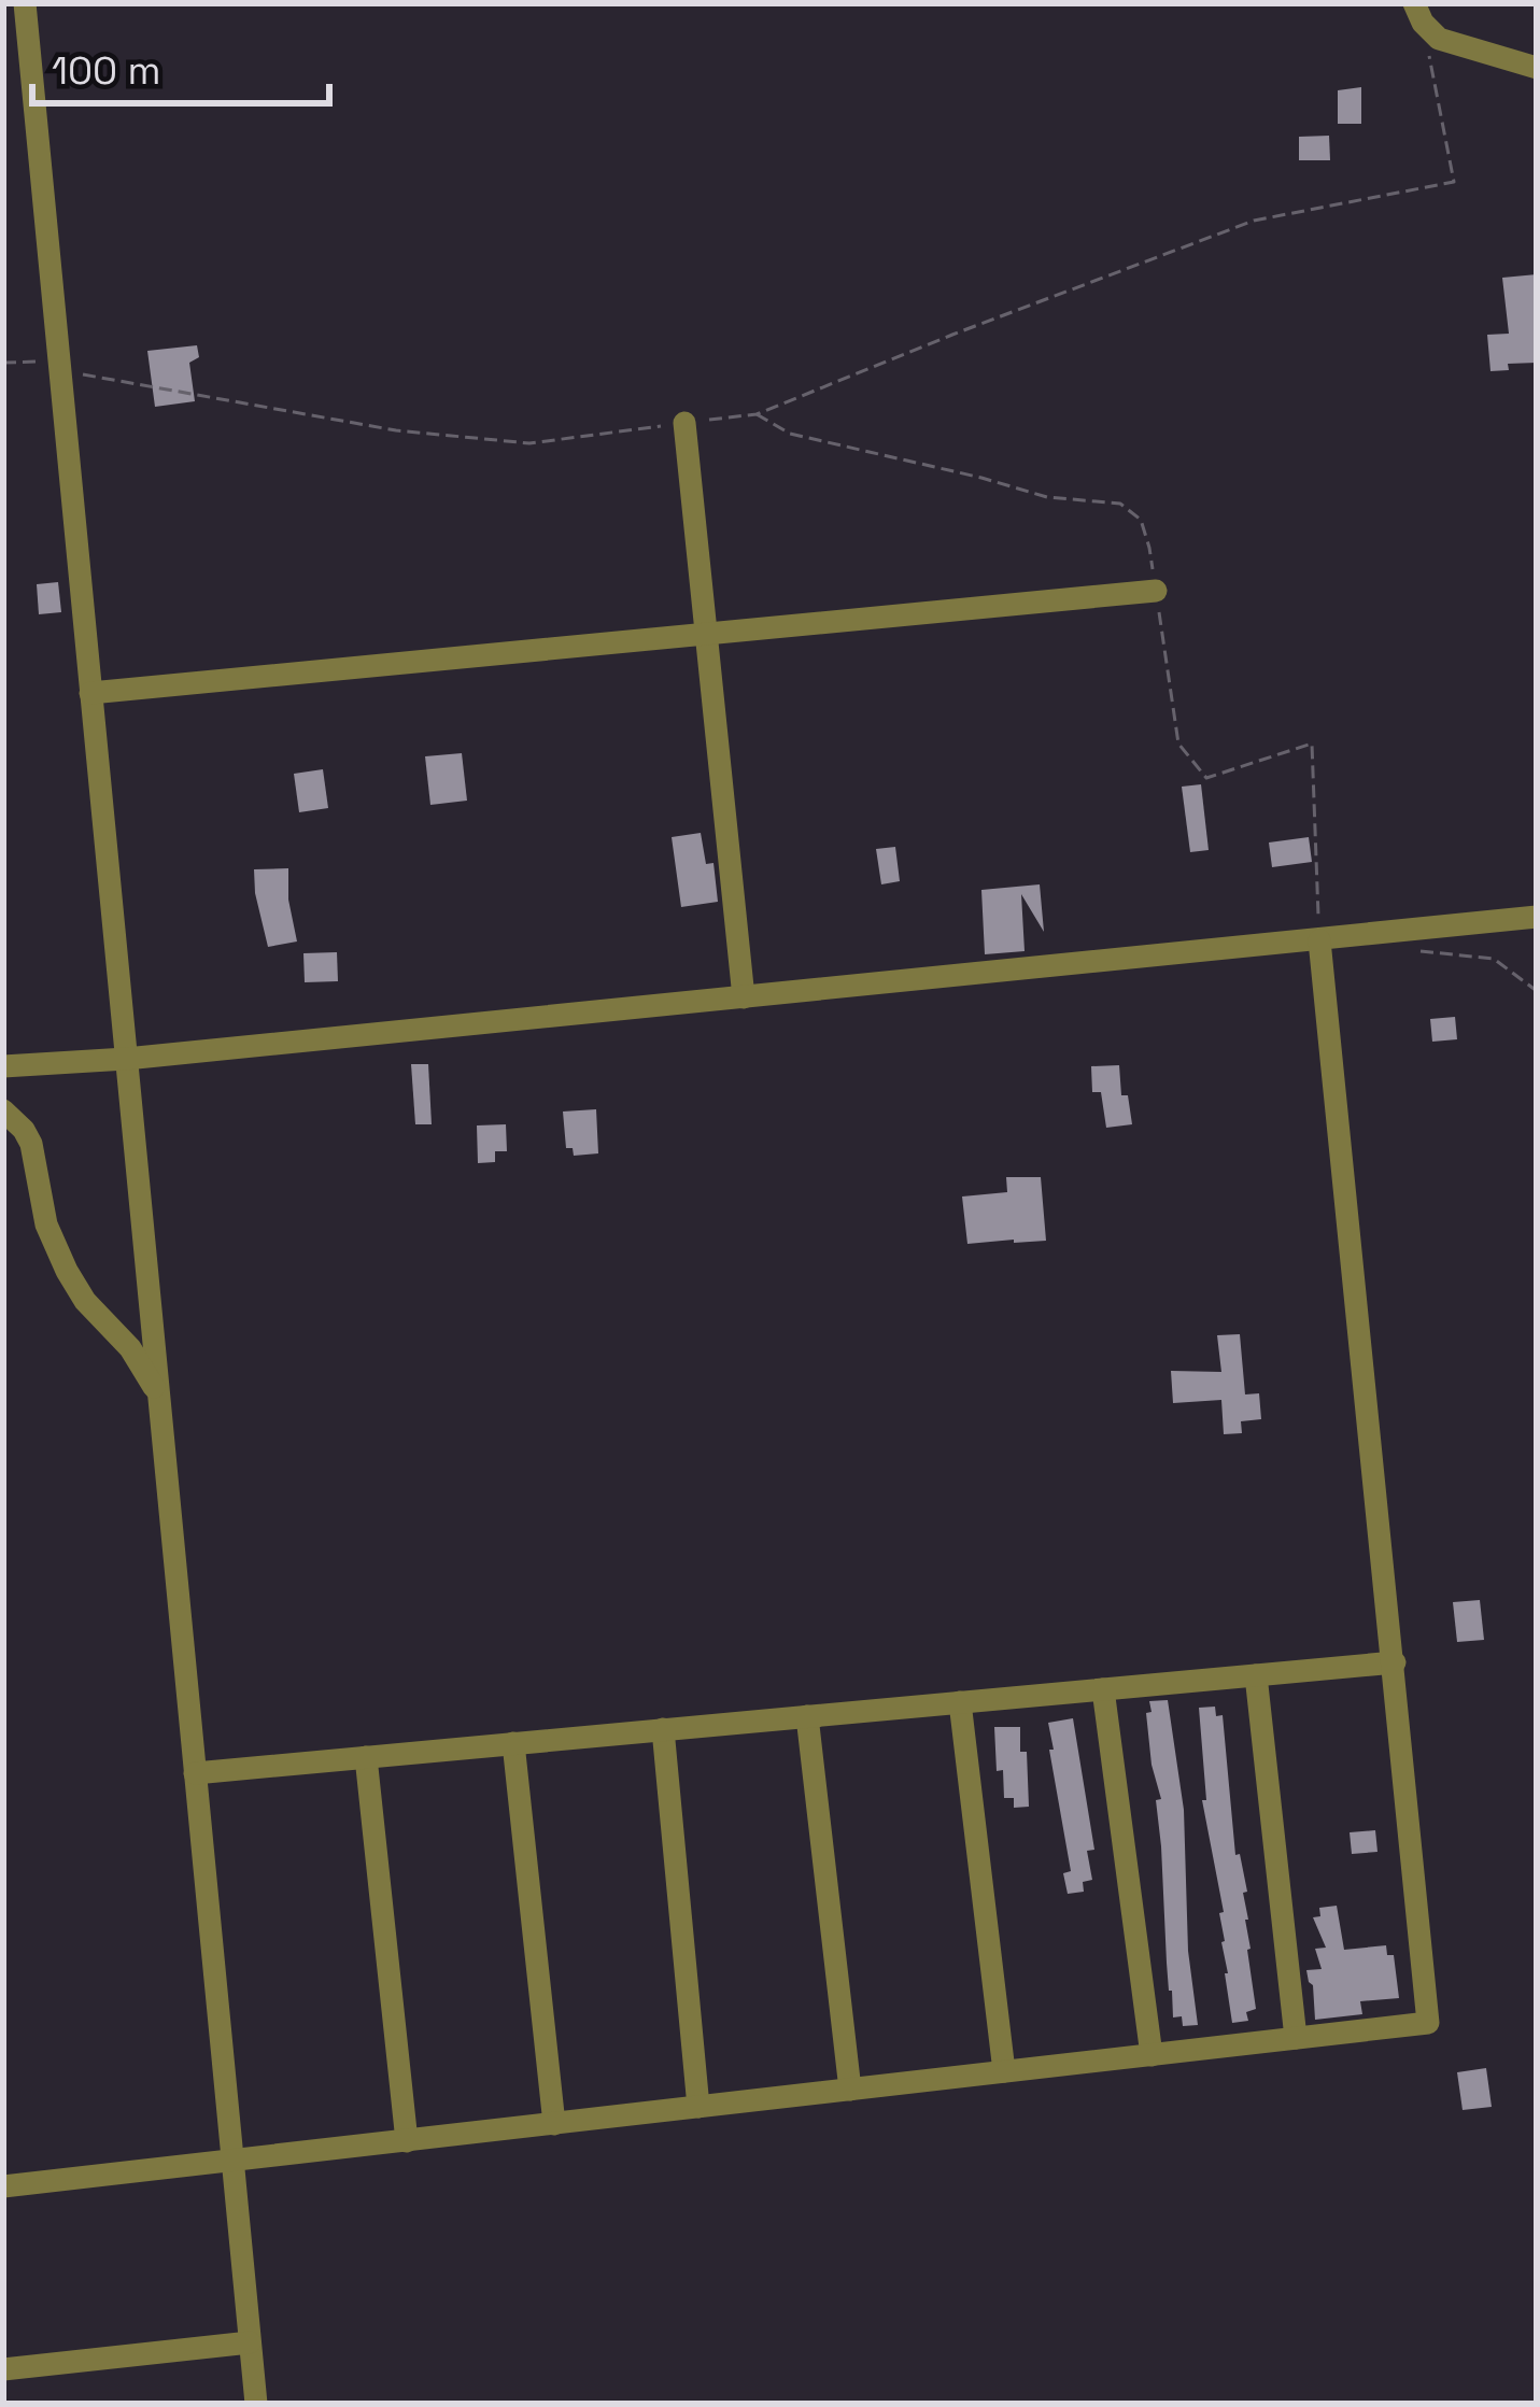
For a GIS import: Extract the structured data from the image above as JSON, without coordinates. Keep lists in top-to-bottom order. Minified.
{"scale_bar":"100 m"}
